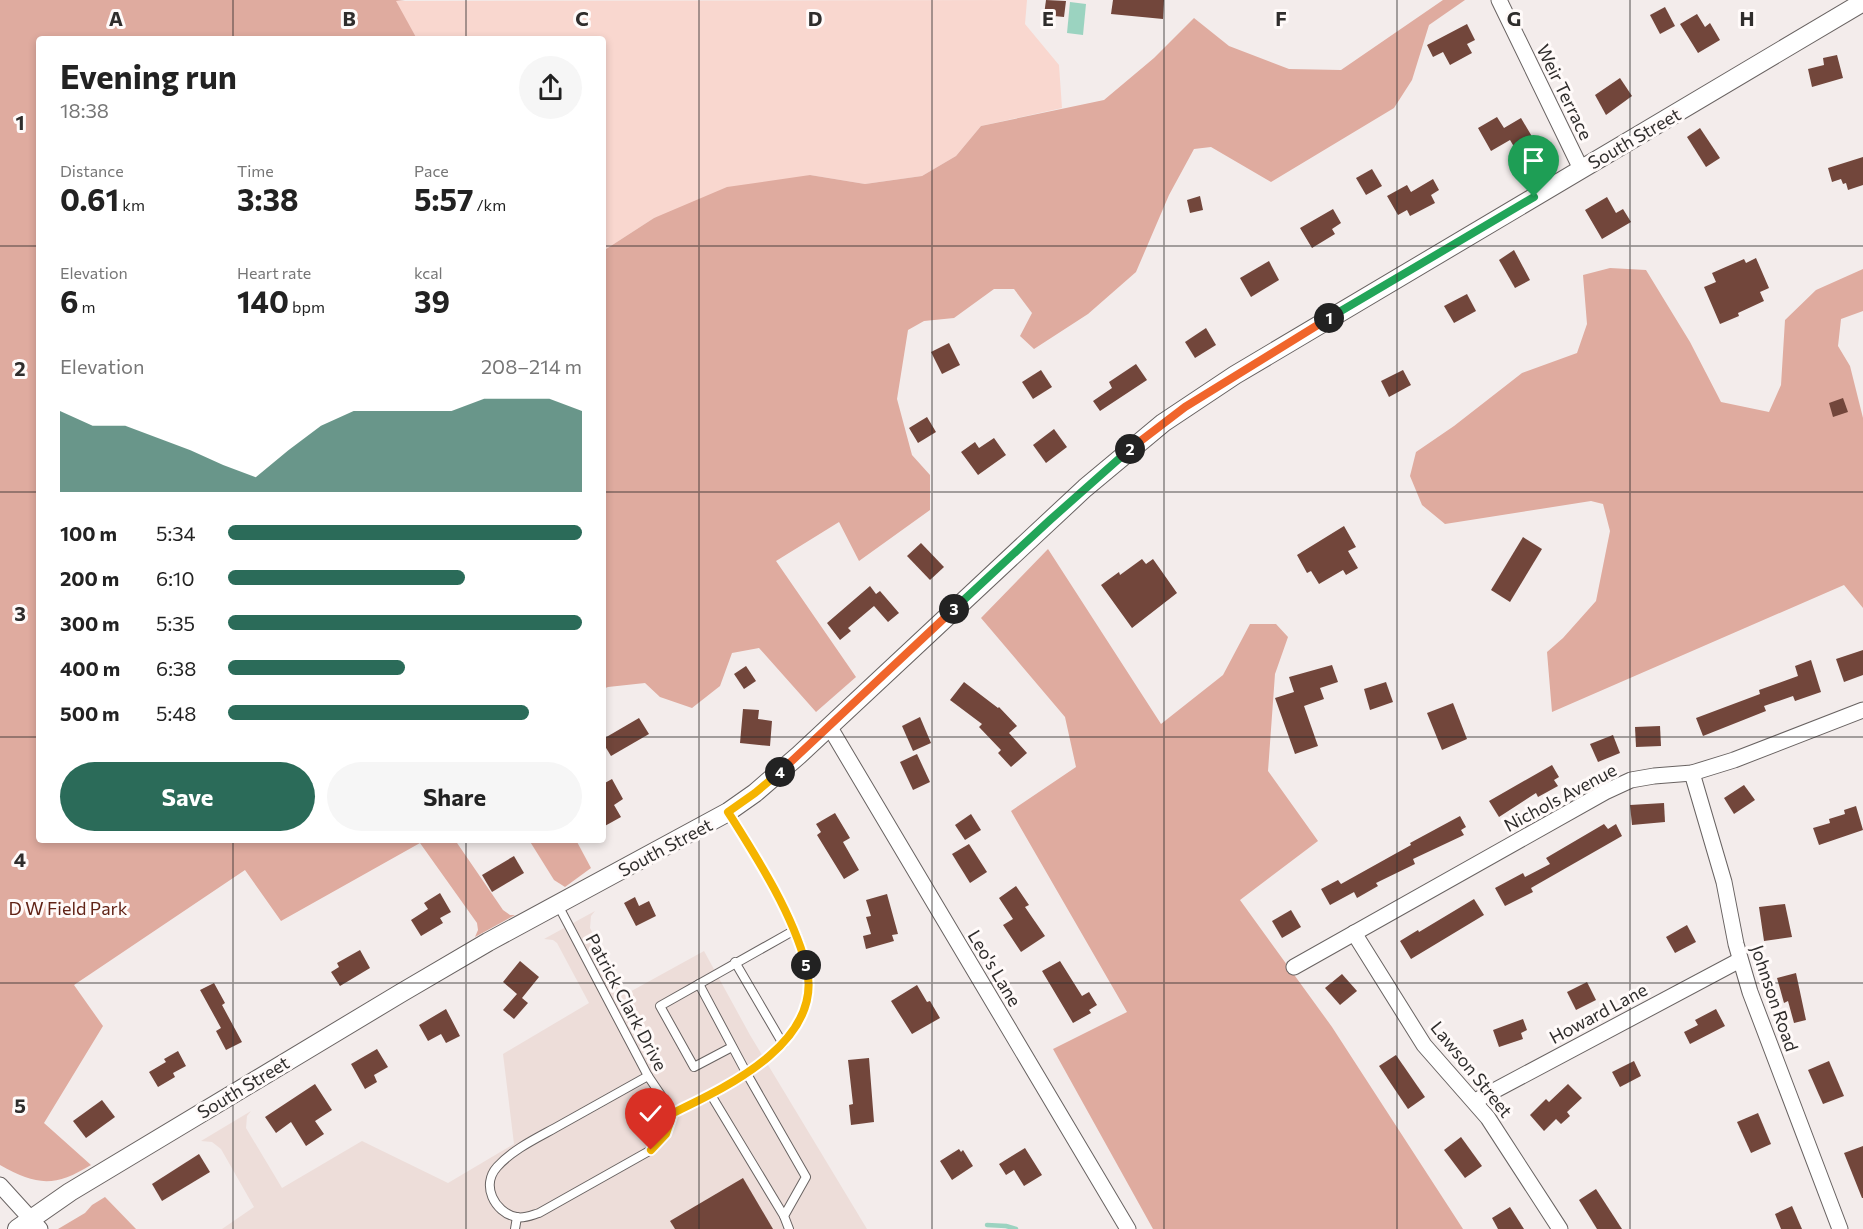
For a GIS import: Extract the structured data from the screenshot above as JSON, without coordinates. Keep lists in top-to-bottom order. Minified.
{"streets":{"street":["Weir Terrace","South Street","Nichols Avenue","Leo's Lane","Johnson Road","Howard Lane","Lawson Street"],"lane":["Patrick Clark Drive"]},"crossings":[["Weir Terrace","South Street"],["South Street","Leo's Lane"],["South Street","Patrick Clark Drive"],["Nichols Avenue","Johnson Road"],["Nichols Avenue","Lawson Street"],["Johnson Road","Howard Lane"],["Howard Lane","Lawson Street"]],"parks":["D W Field Park"],"page":{"heading":["Evening run","18:38"],"stats":[["Distance","0.61 km"],["Time","3:38"],["Pace","5:57 /km"],["Elevation","6 m"],["Heart rate","140 bpm"],["kcal","39"]],"pins":["1","2","3","4","5"],"chart":["Elevation","208–214 m"],"list":[{"name":"100 m","note":"5:34"},{"name":"200 m","note":"6:10"},{"name":"300 m","note":"5:35"},{"name":"400 m","note":"6:38"},{"name":"500 m","note":"5:48"}],"buttons":["Save","Share"]},"grid":{"columns":["A","B","C","D","E","F","G","H"],"rows":["1","2","3","4","5"]}}
